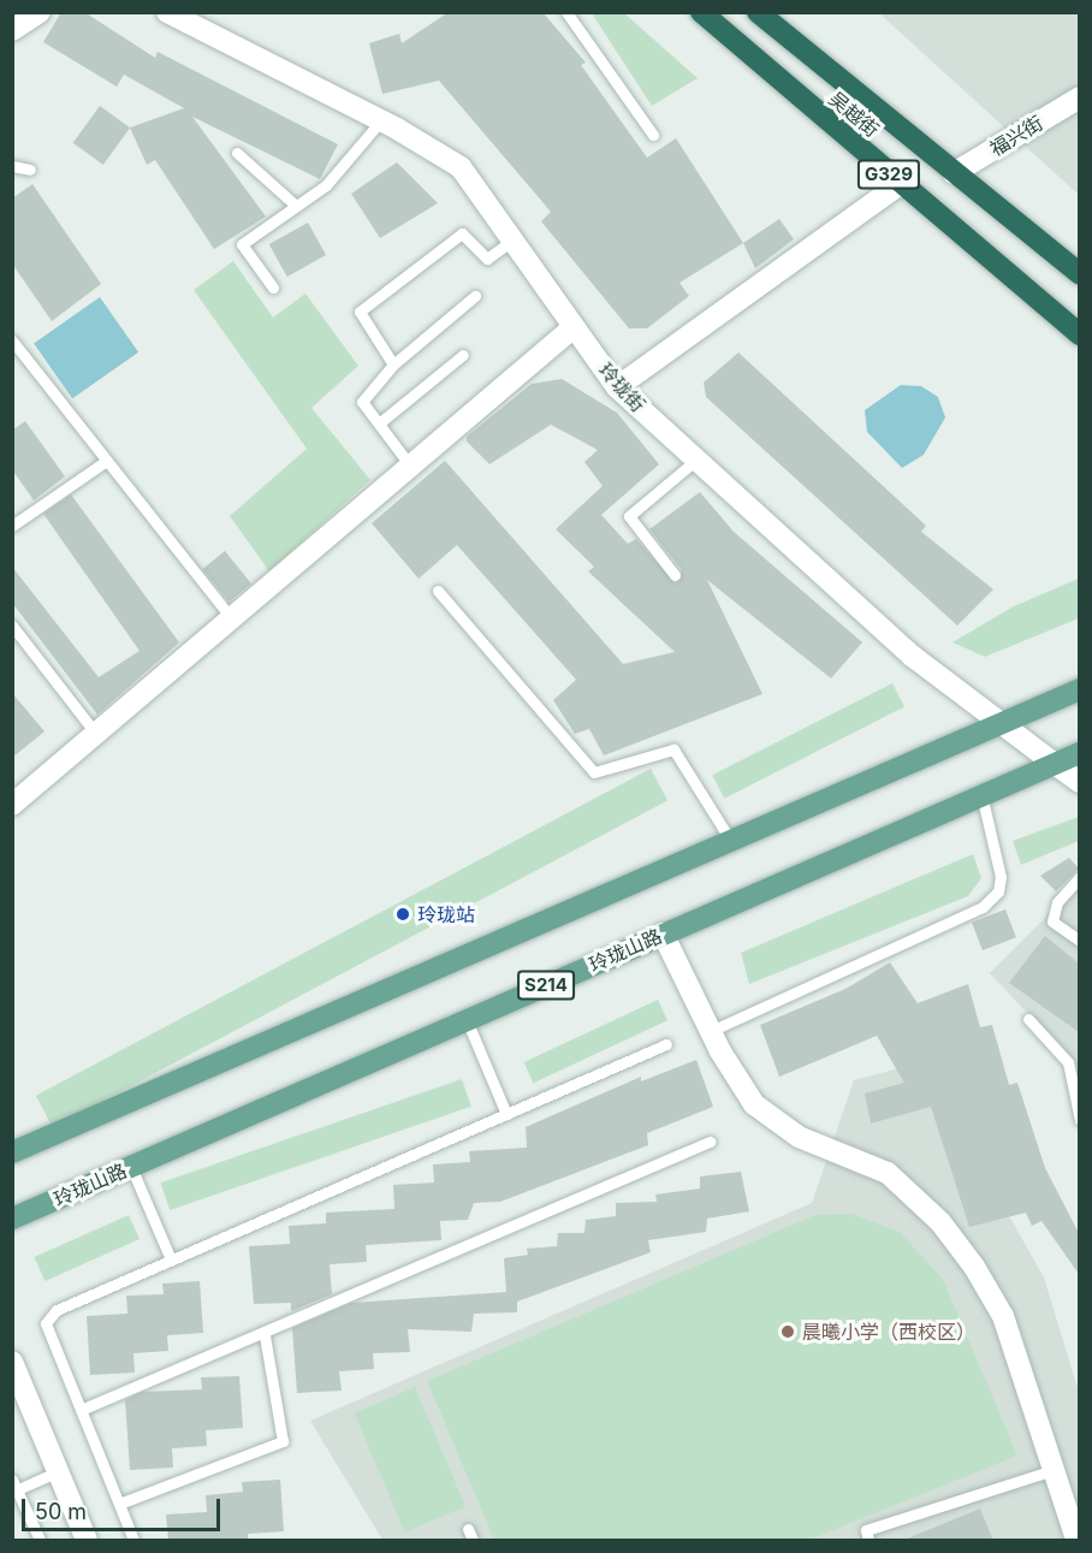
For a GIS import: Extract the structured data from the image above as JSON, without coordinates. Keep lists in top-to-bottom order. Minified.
{"streets":{"highway":["吴越街","G329"],"main road":["玲珑山路","S214"],"street":["福兴街","玲珑街"]},"crossings":[["吴越街","福兴街"],["玲珑街","玲珑山路"]],"places":["玲珑站","晨曦小学（西校区）"],"scale_bar":"50 m"}
